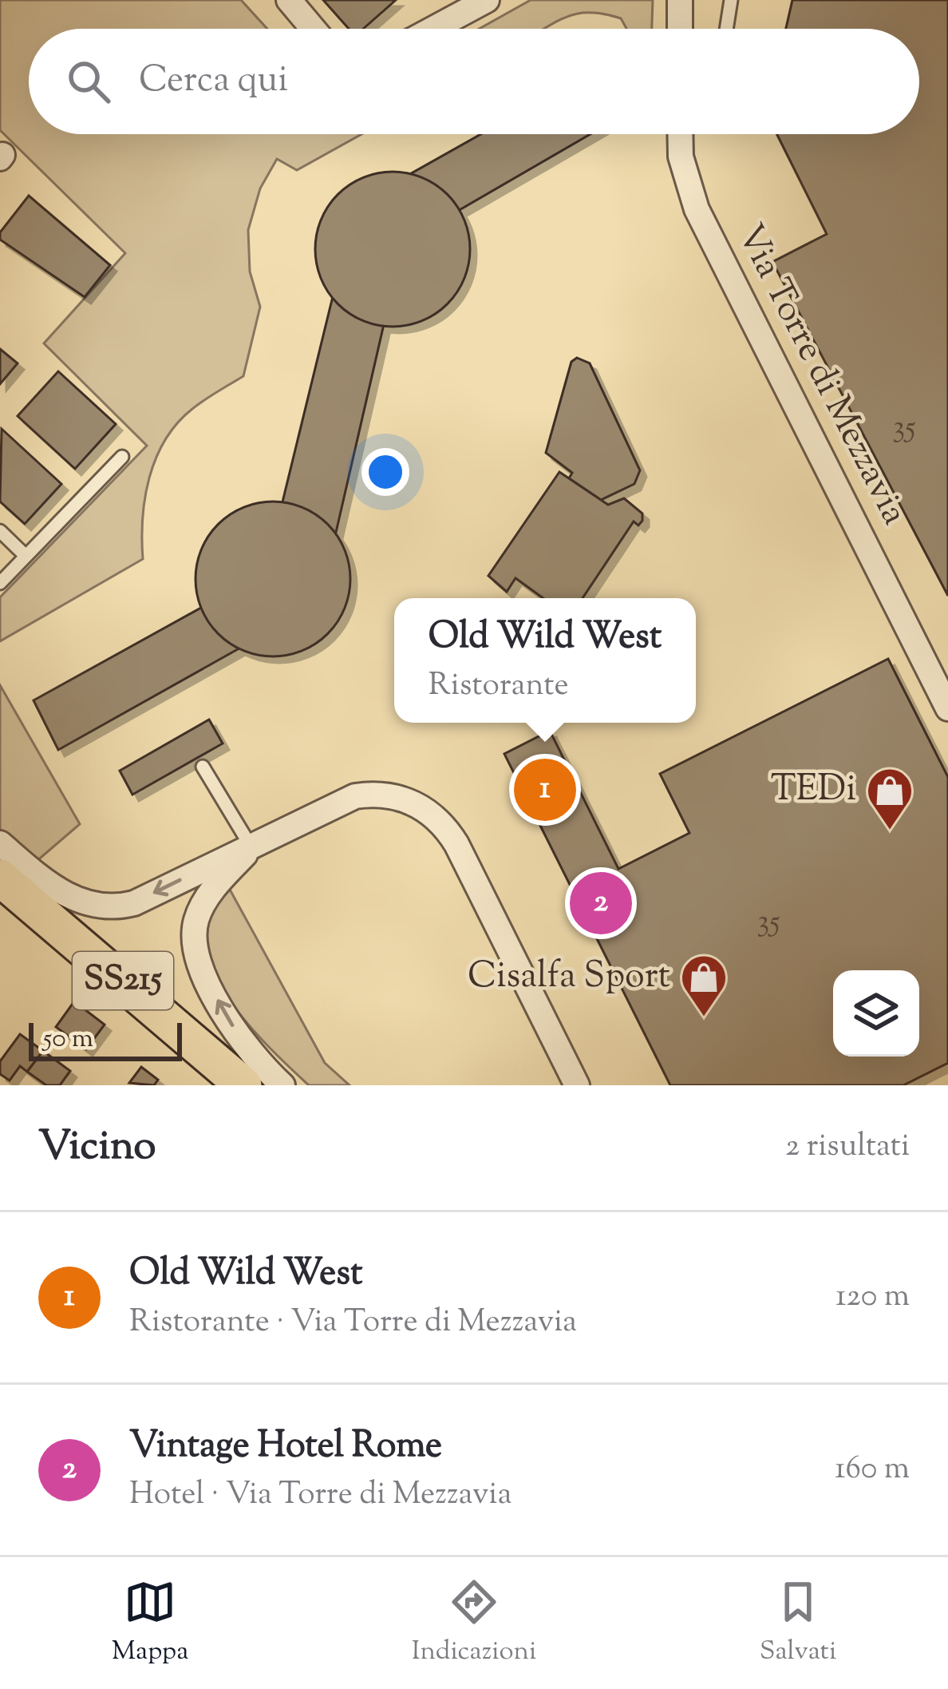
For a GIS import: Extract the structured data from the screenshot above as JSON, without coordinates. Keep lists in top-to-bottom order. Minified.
{"streets":{"main road":["SS215"],"street":["Via Torre di Mezzavia"]},"places":{"shop":["TEDi","Cisalfa Sport"]},"house_numbers":["35","35"],"scale_bar":"50 m","page":{"search":"Cerca qui","popup":["Old Wild West","Ristorante"],"pins":["1","2"],"scale":"50 m","heading":["Vicino","2 risultati"],"list":[{"mark":"1","name":"Old Wild West","note":"Ristorante · Via Torre di Mezzavia","value":"120 m"},{"mark":"2","name":"Vintage Hotel Rome","note":"Hotel · Via Torre di Mezzavia","value":"160 m"}],"nav":["Mappa","Indicazioni","Salvati"]}}
